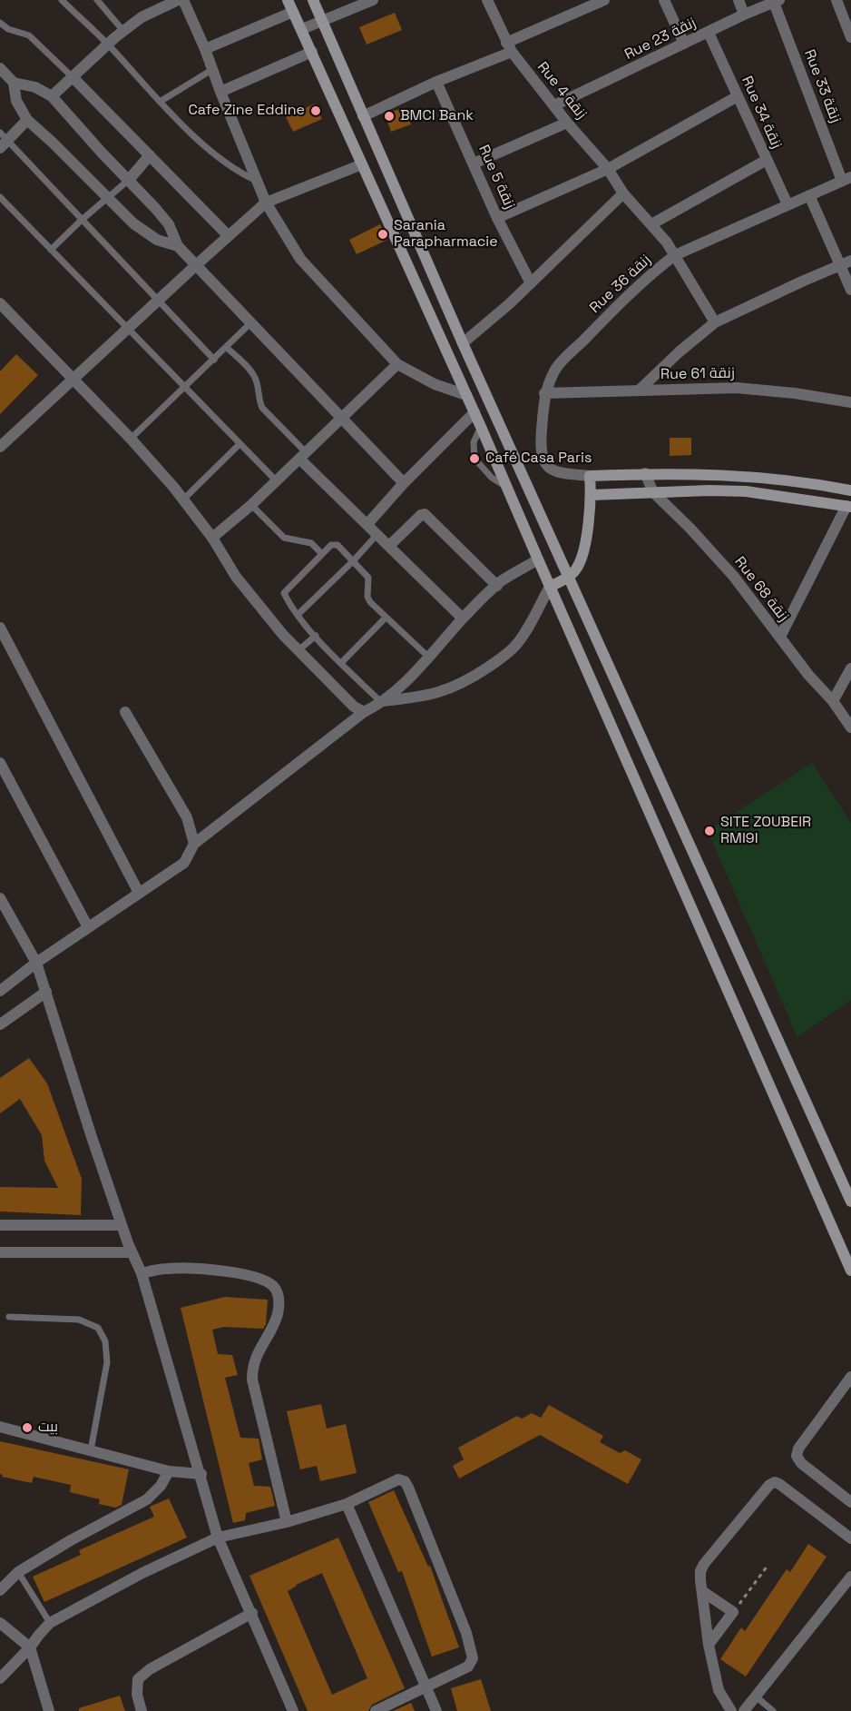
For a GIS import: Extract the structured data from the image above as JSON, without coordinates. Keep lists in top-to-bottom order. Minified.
{"streets":{"street":["Rue 23 زنقة","Rue 33 زنقة","Rue 4 زنقة","Rue 34 زنقة","Rue 5 زنقة","Rue 36 زنقة","Rue 61 زنقة","Rue 68 زنقة"]},"crossings":[["Rue 23 زنقة","Rue 33 زنقة"],["Rue 23 زنقة","Rue 4 زنقة"],["Rue 23 زنقة","Rue 34 زنقة"],["Rue 33 زنقة","Rue 36 زنقة"],["Rue 4 زنقة","Rue 36 زنقة"],["Rue 34 زنقة","Rue 36 زنقة"],["Rue 36 زنقة","Rue 61 زنقة"]],"places":["Cafe Zine Eddine","BMCI Bank","Sarania Parapharmacie","Café Casa Paris","SITE ZOUBEIR RMI9I","بيت"]}
